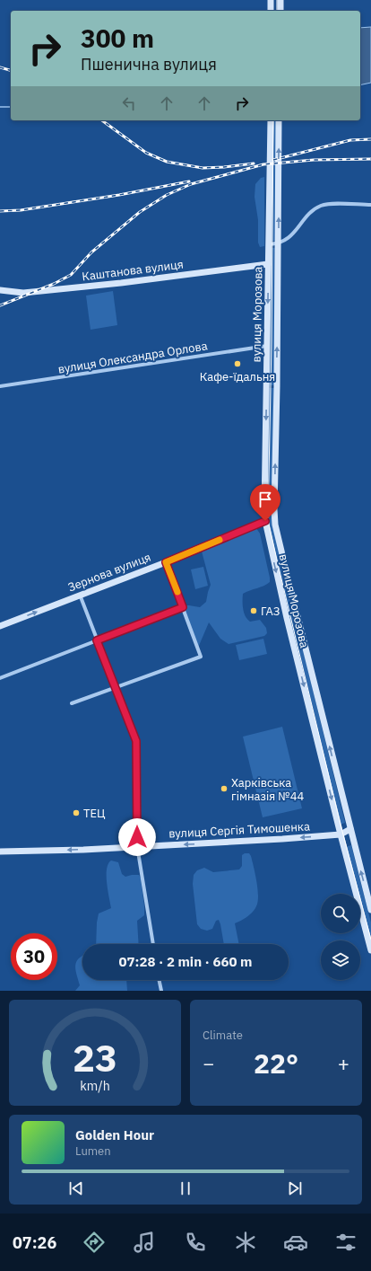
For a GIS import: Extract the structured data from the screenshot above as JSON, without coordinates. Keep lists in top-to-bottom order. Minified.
{"streets":{"main road":["Каштанова вулиця","вулиця Морозова","Зернова вулиця","вулиця Сергія Тимошенка"],"street":["вулиця Олександра Орлова"]},"crossings":[["Каштанова вулиця","вулиця Морозова"],["вулиця Морозова","вулиця Олександра Орлова"],["вулиця Морозова","Зернова вулиця"],["вулиця Морозова","вулиця Сергія Тимошенка"]],"one_way":["вулиця Сергія Тимошенка"],"places":["Кафе-їдальня","ГАЗ","Харківська гімназія №44","ТЕЦ"],"page":{"turn":["300 m","Пшенична вулиця"],"limit":"30","trip":"07:28 · 2 min · 660 m","tile":"Climate","heat":["−","22°","+"],"song":["Golden Hour","Lumen"],"tabs":"07:26","gauge":["23","km/h"]}}
